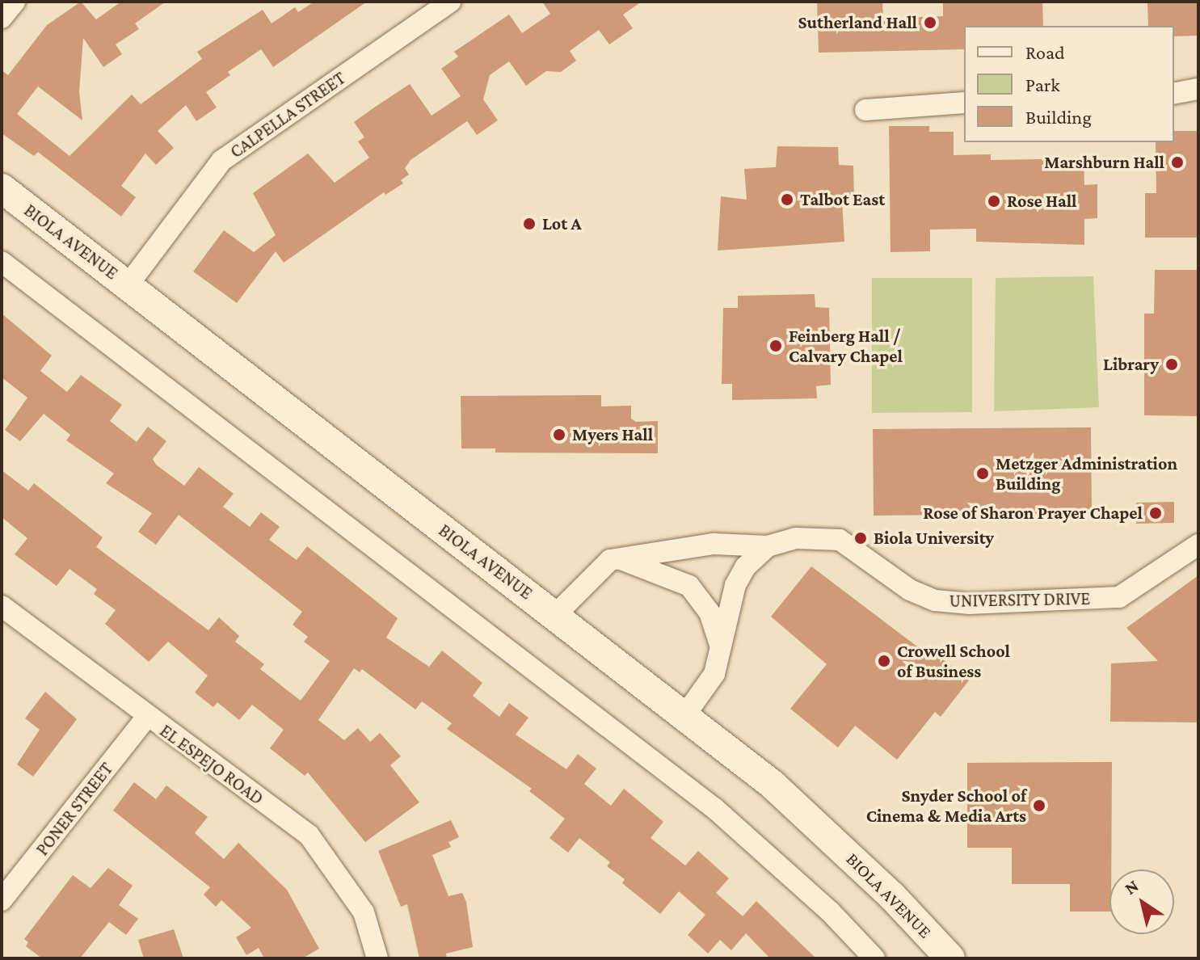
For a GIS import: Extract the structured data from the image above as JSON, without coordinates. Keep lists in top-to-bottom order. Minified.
{"streets":{"street":["CALPELLA STREET","BIOLA AVENUE","UNIVERSITY DRIVE","EL ESPEJO ROAD","PONER STREET"]},"crossings":[["CALPELLA STREET","BIOLA AVENUE"],["BIOLA AVENUE","UNIVERSITY DRIVE"],["EL ESPEJO ROAD","PONER STREET"]],"places":["Sutherland Hall","Marshburn Hall","Talbot East","Rose Hall","Lot A","Feinberg Hall / Calvary Chapel","Library","Myers Hall","Metzger Administration Building","Rose of Sharon Prayer Chapel","Biola University","Crowell School of Business","Snyder School of Cinema & Media Arts"],"legend":["Road","Park","Building"],"north":"top left"}
